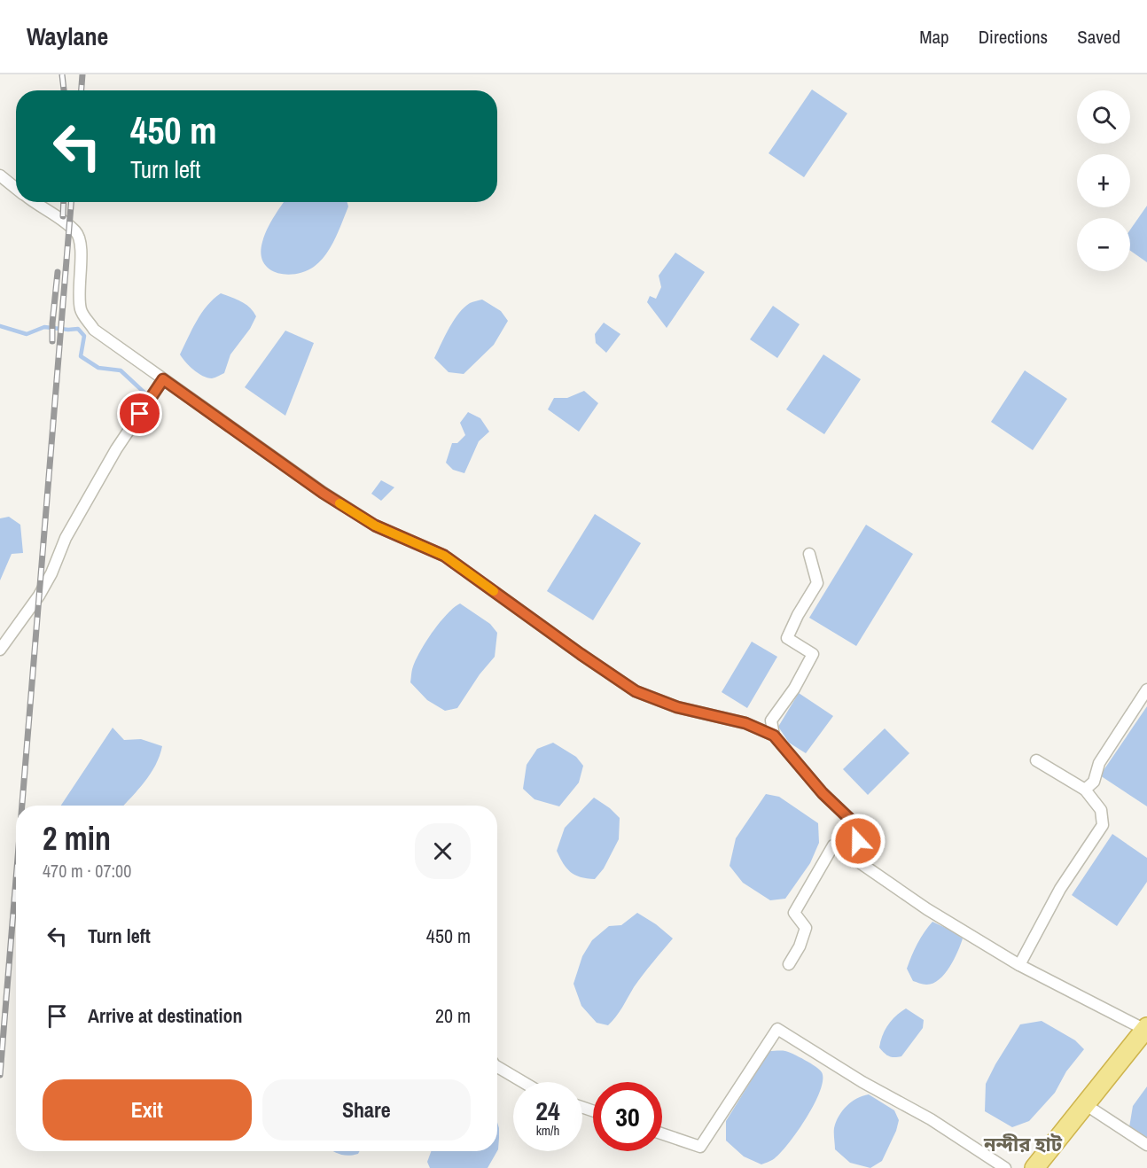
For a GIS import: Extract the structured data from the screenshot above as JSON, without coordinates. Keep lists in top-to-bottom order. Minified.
{"districts":["নন্দীর হাট"],"page":{"header":"Waylane","nav":["Map","Directions","Saved"],"map_buttons":["+","−"],"turn":["450 m","Turn left"],"heading":["2 min","470 m · 07:00"],"list":[{"name":"Turn left","value":"450 m"},{"name":"Arrive at destination","value":"20 m"}],"buttons":["Exit","Share"],"speed":"24 km/h","limit":"30"}}
